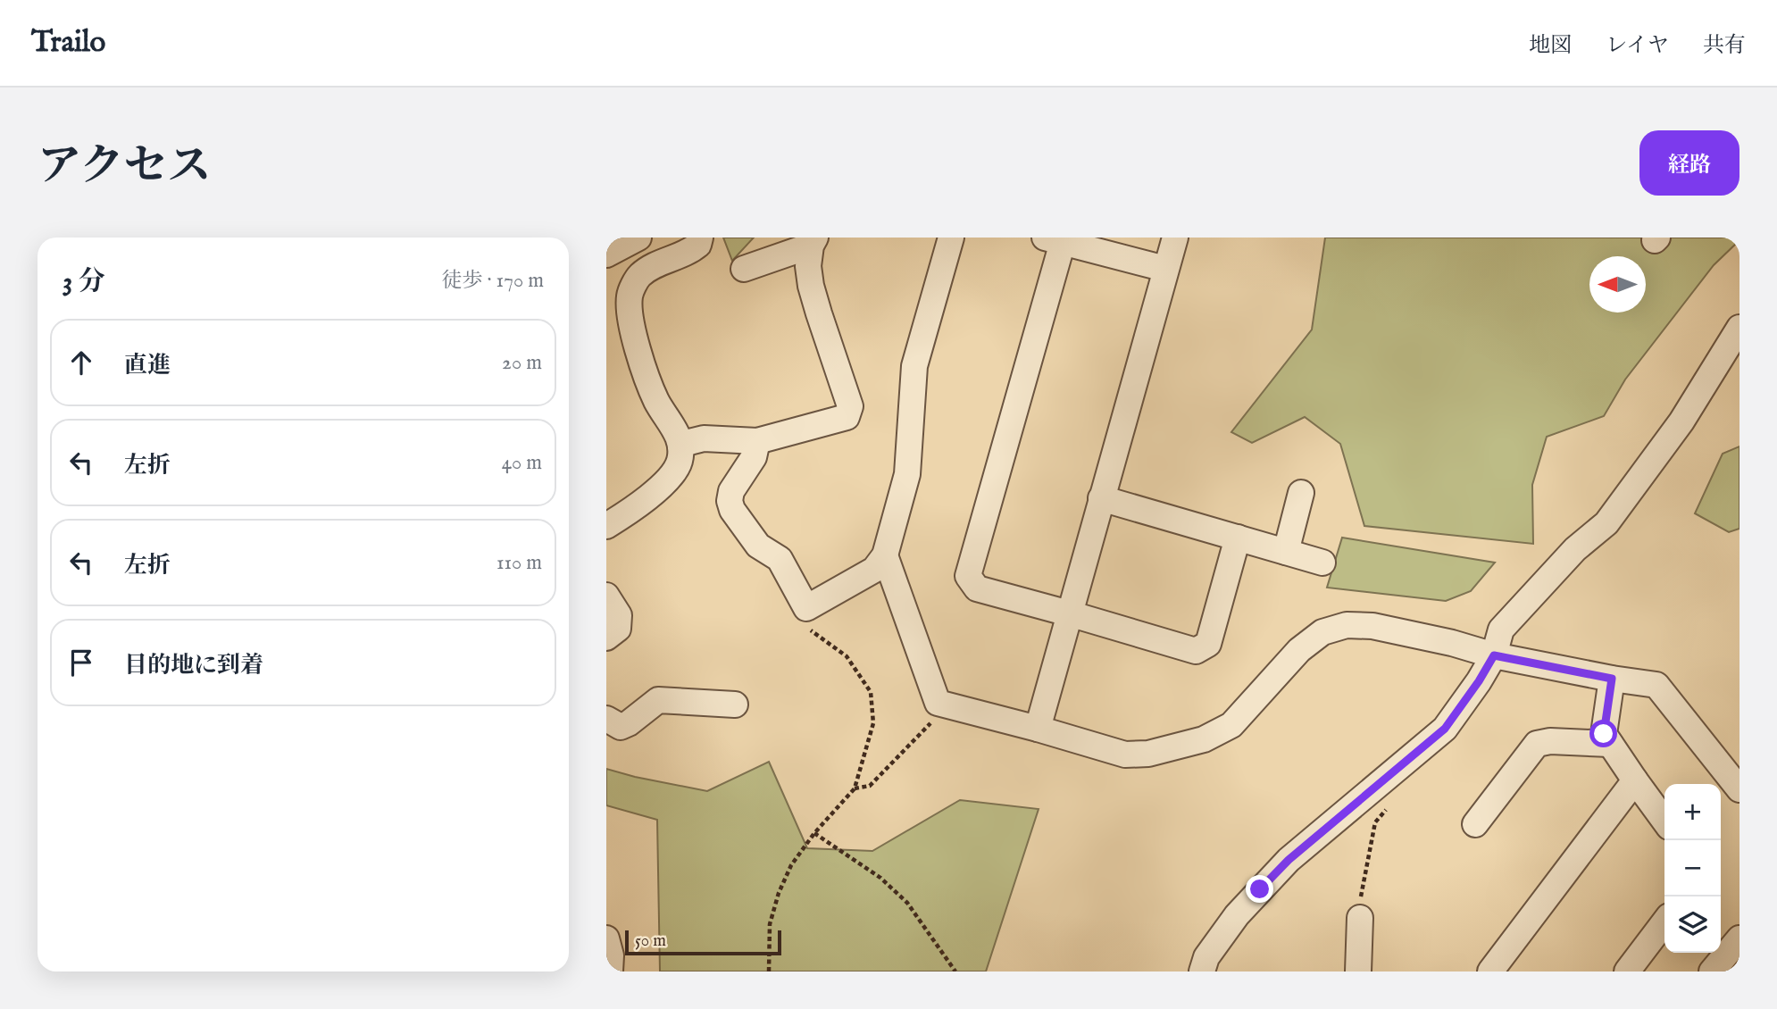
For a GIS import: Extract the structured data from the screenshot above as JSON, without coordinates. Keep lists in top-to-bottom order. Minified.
{"scale_bar":"50 m","north":"left","page":{"header":"Trailo","nav":["地図","レイヤ","共有"],"title":"アクセス","buttons":"経路","heading":["3 分","徒歩 · 170 m"],"list":[["直進","20 m"],["左折","40 m"],["左折","110 m"],"目的地に到着"],"map_buttons":["+","−"],"scale":"50 m"}}
